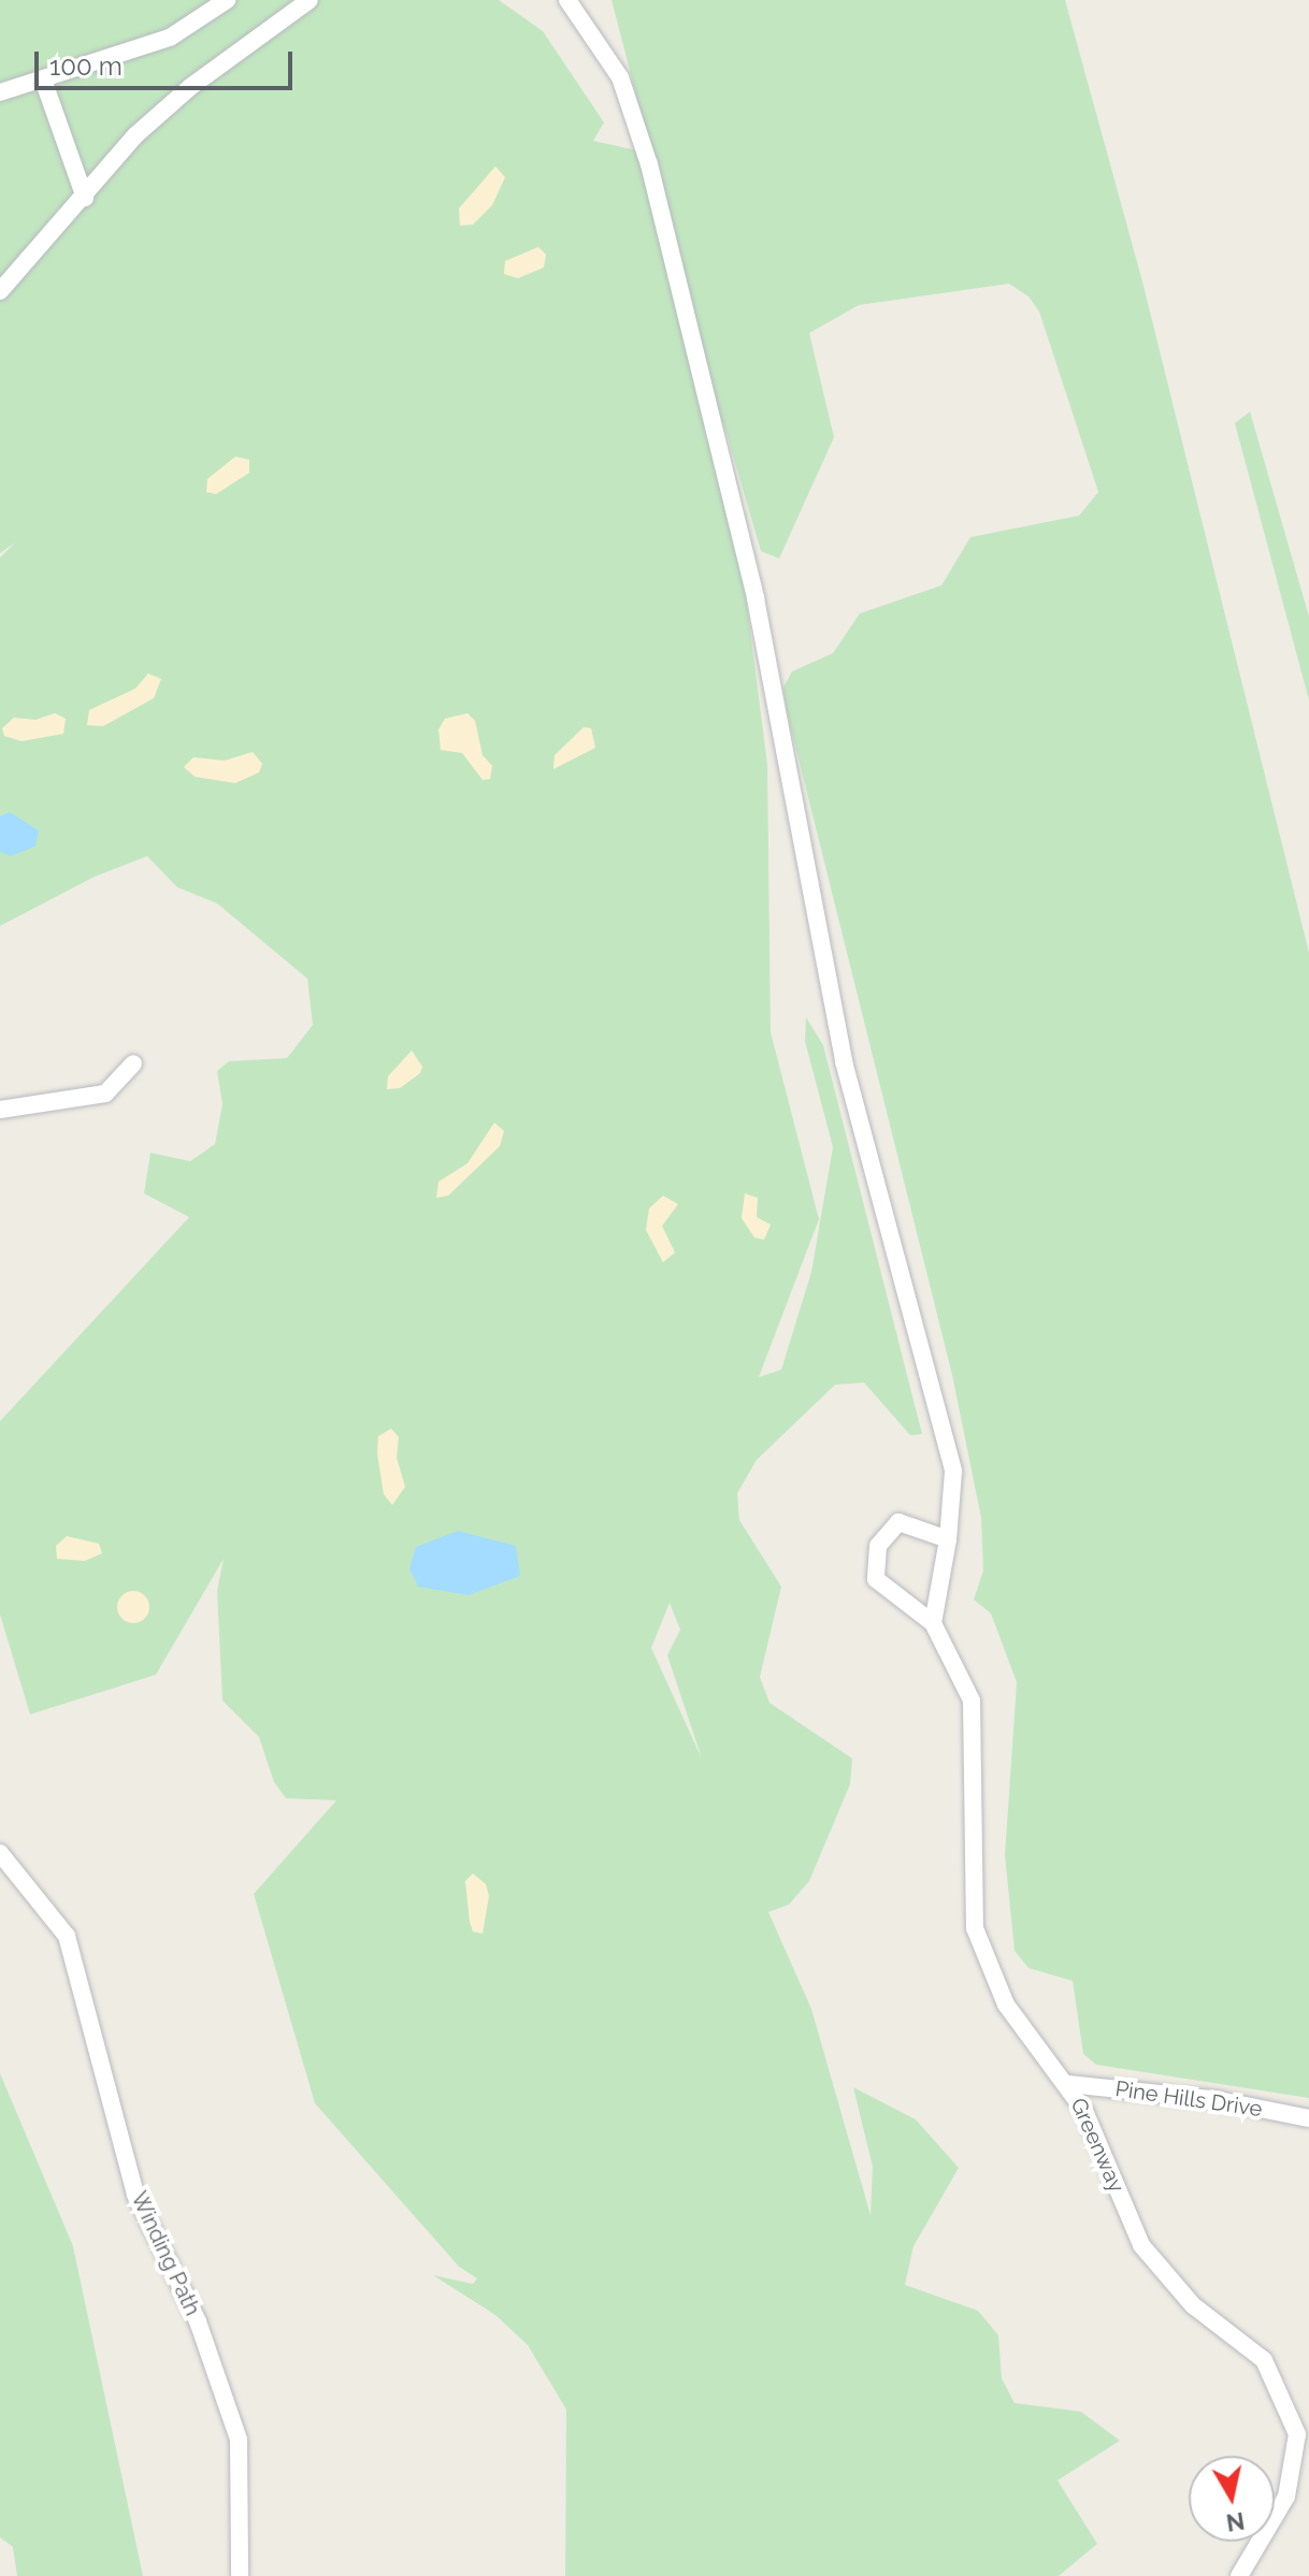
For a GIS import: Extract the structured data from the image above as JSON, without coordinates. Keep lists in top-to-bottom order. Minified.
{"streets":{"street":["Pine Hills Drive","Greenway","Winding Path"]},"crossings":[["Pine Hills Drive","Greenway"]],"scale_bar":"100 m","north":"bottom"}
